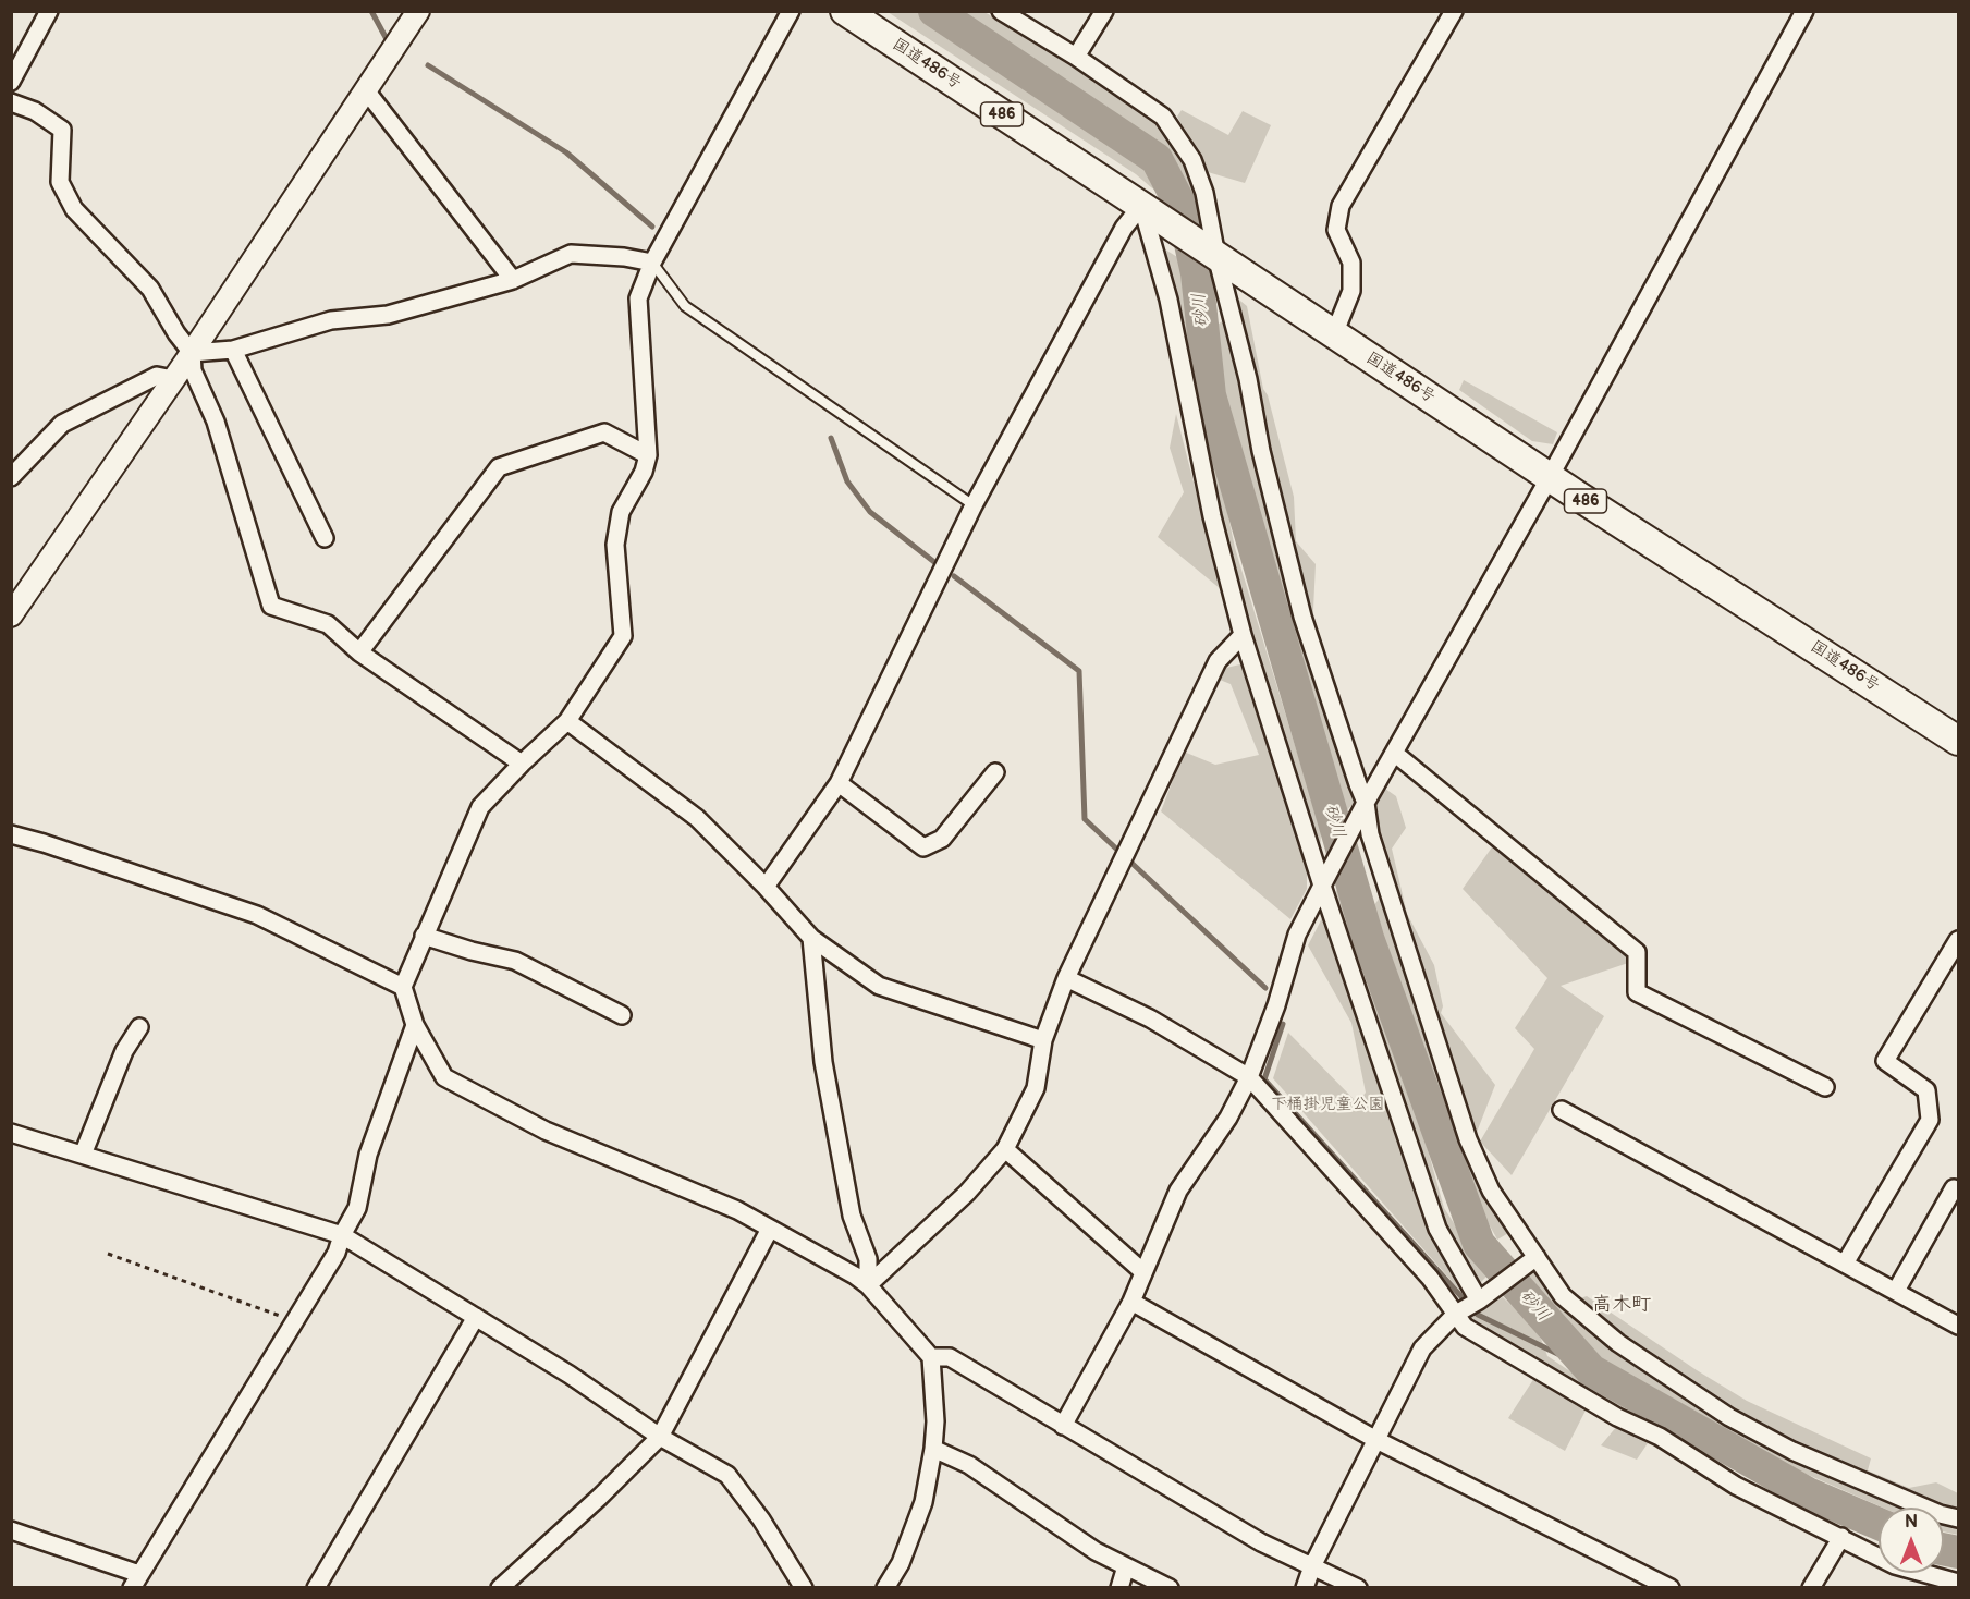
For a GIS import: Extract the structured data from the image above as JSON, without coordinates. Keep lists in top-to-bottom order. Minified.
{"streets":{"highway":["国道486号","486"]},"districts":["高木町"],"water":["砂川"],"parks":["下桶掛児童公園"],"north":"top"}
